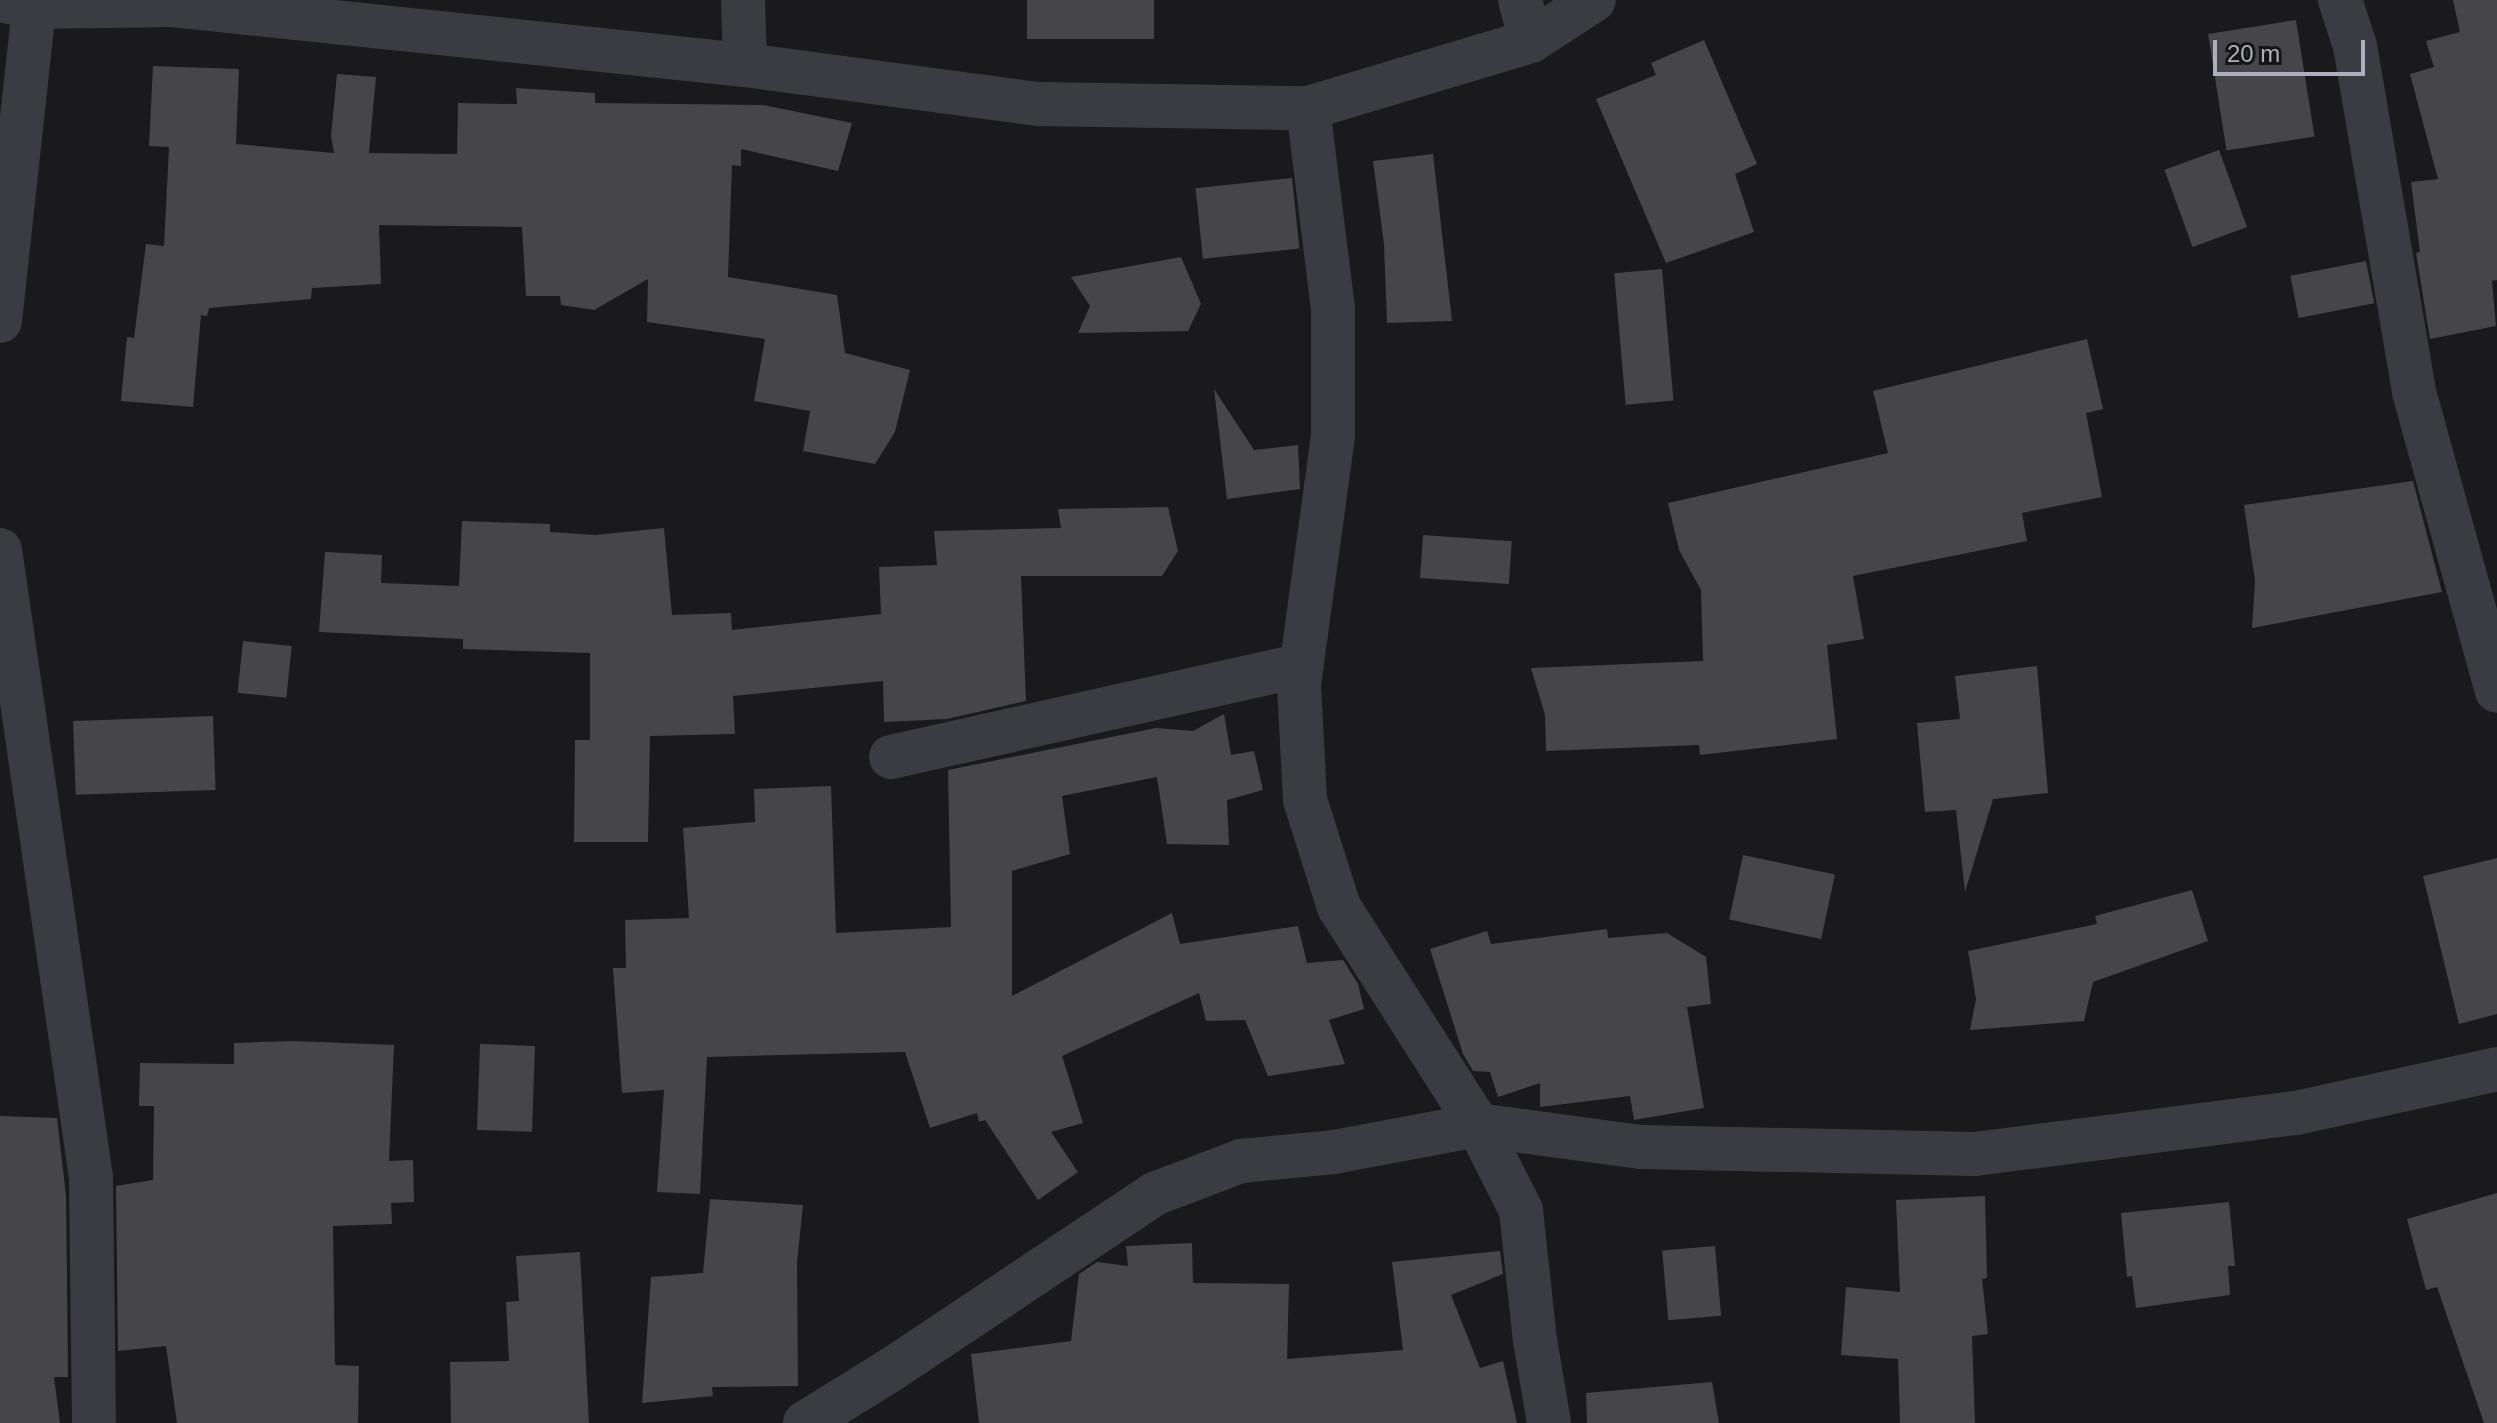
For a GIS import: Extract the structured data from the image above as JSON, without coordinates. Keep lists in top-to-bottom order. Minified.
{"scale_bar":"20 m"}
